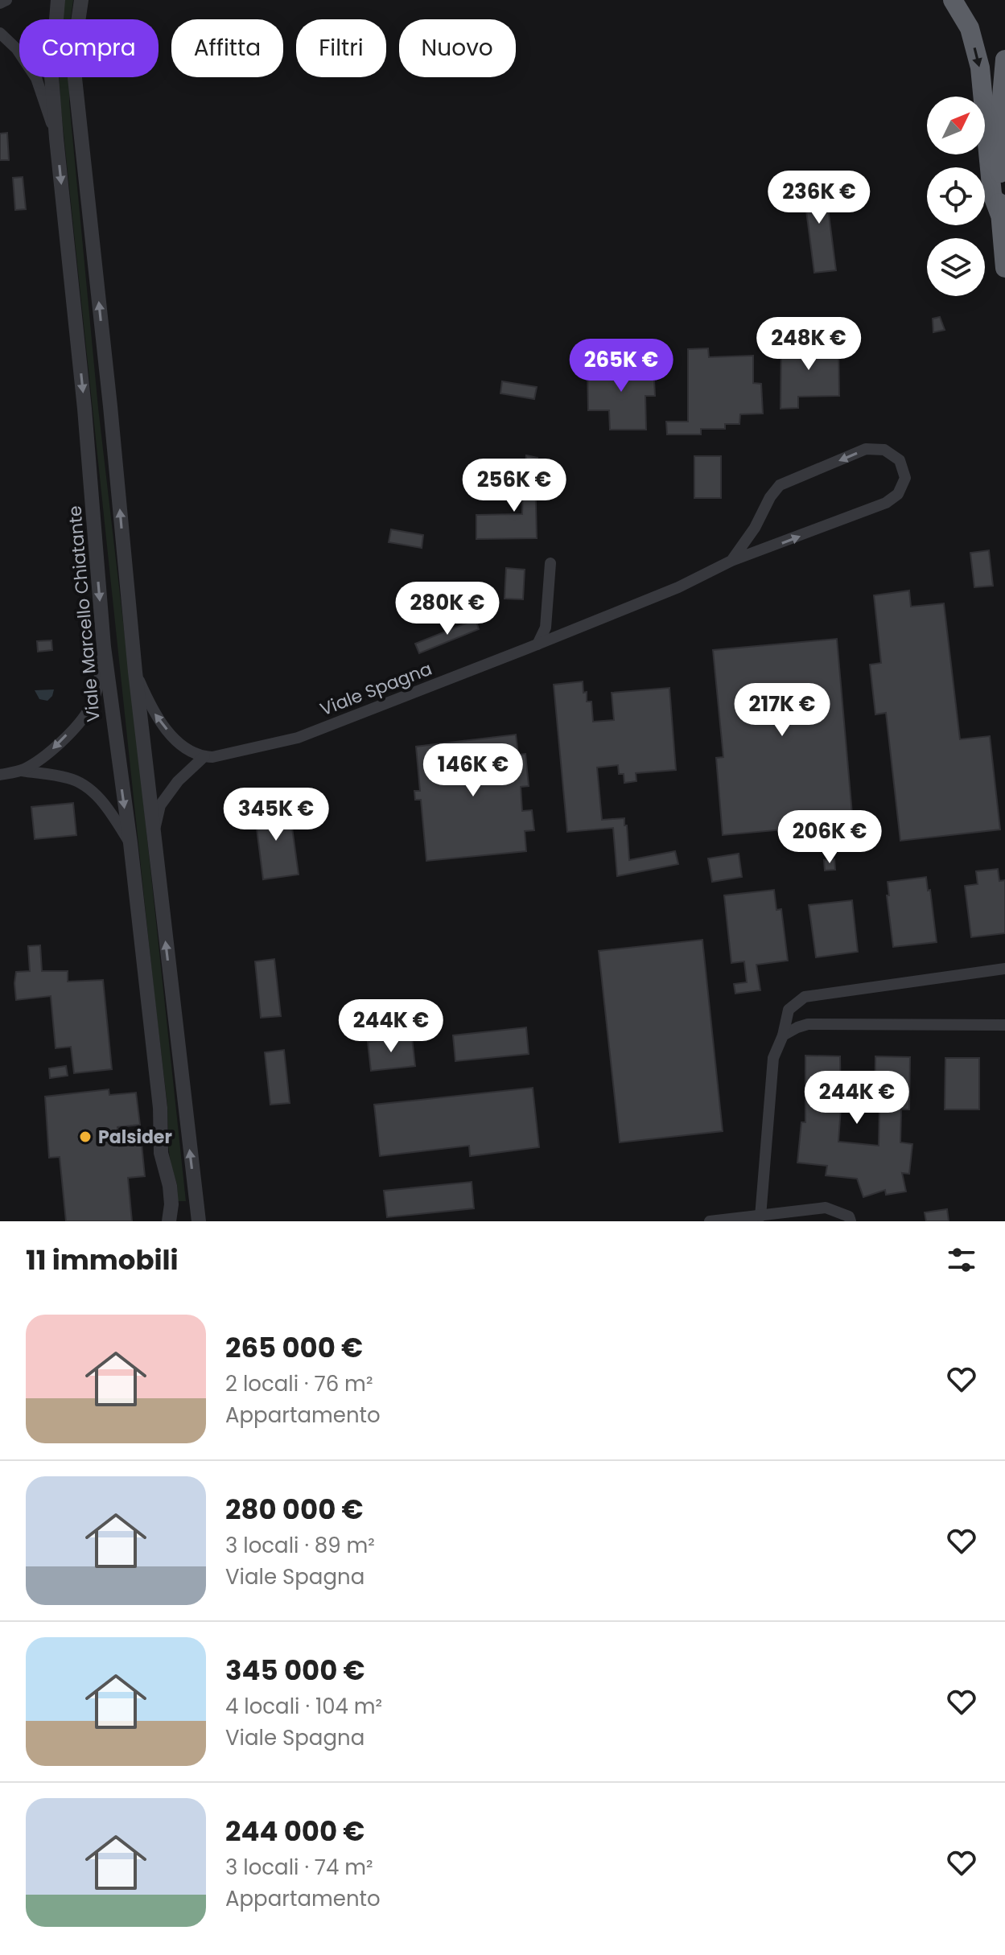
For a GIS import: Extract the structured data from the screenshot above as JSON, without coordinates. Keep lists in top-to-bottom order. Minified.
{"streets":{"street":["Viale Marcello Chiatante","Viale Spagna"]},"places":["Palsider"],"north":"top right","page":{"chip":["Compra","Affitta","Filtri","Nuovo"],"price":["236K €","248K €","265K €","256K €","280K €","217K €","146K €","345K €","206K €","244K €","244K €"],"heading":"11 immobili","list":[{"name":"265 000 €","note":"2 locali · 76 m² · Appartamento"},{"name":"280 000 €","note":"3 locali · 89 m² · Viale Spagna"},{"name":"345 000 €","note":"4 locali · 104 m² · Viale Spagna"},{"name":"244 000 €","note":"3 locali · 74 m² · Appartamento"}]}}
